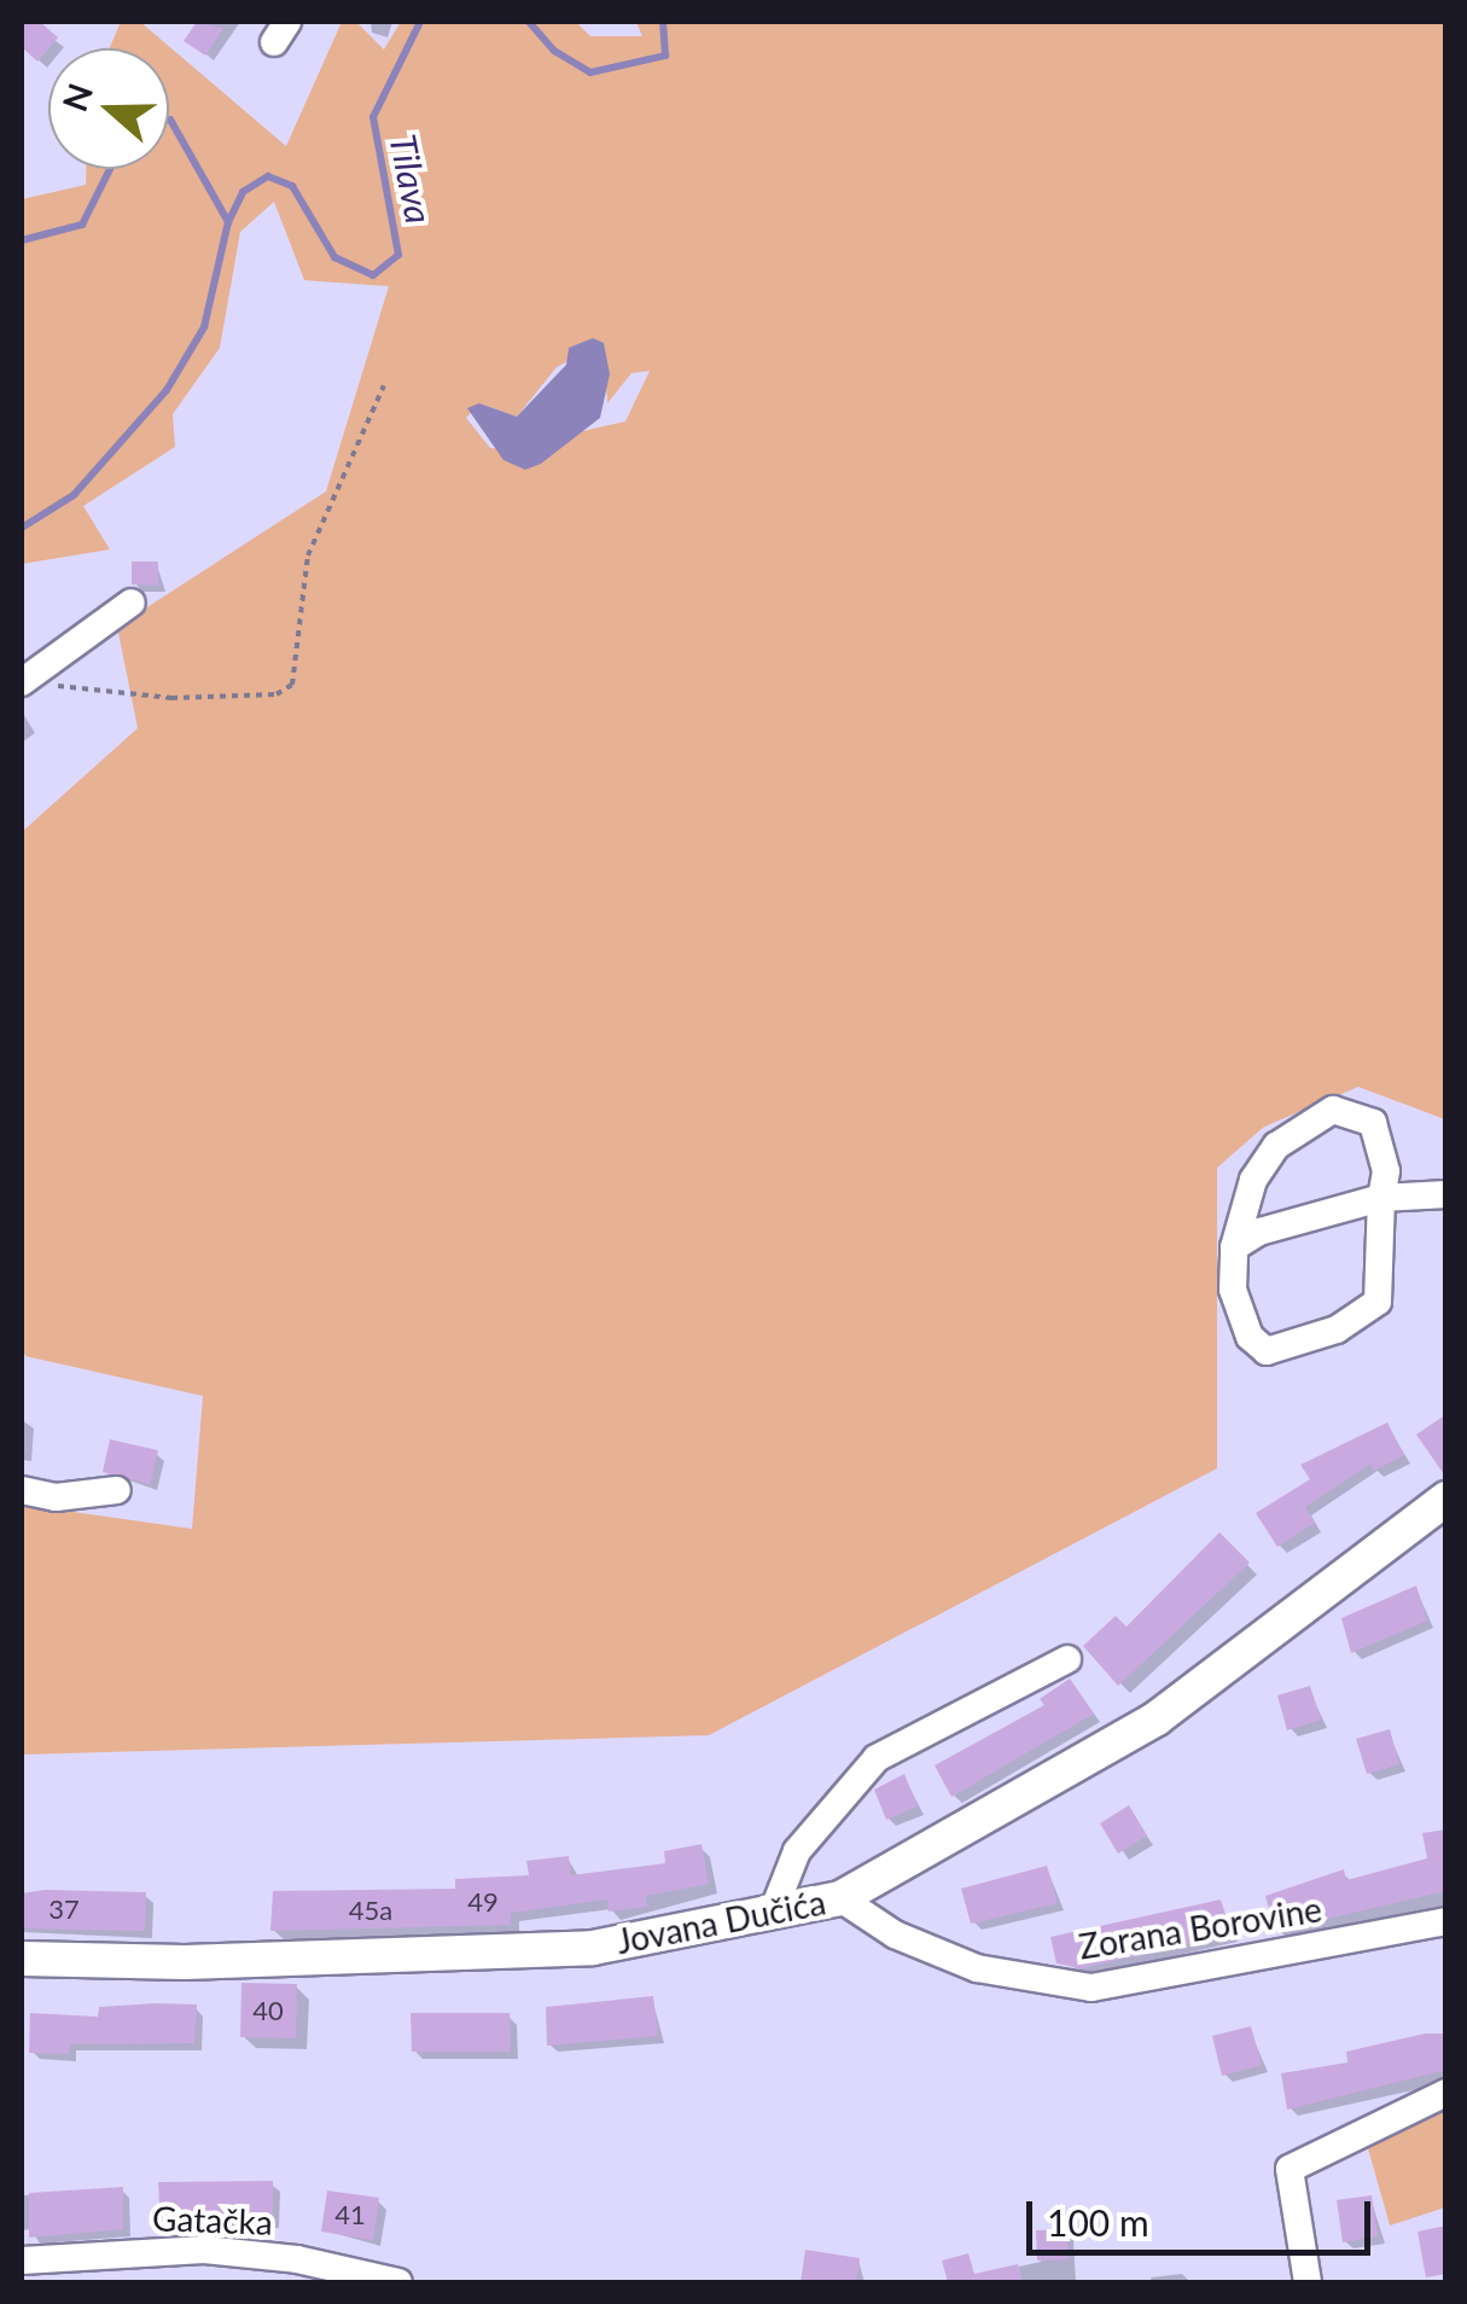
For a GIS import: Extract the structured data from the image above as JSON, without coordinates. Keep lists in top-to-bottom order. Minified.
{"streets":{"main road":["Jovana Dučića"],"street":["Zorana Borovine","Gatačka"]},"crossings":[["Jovana Dučića","Zorana Borovine"]],"water":["Tilava"],"house_numbers":["49","37","45a","40","41"],"scale_bar":"100 m","north":"left"}
